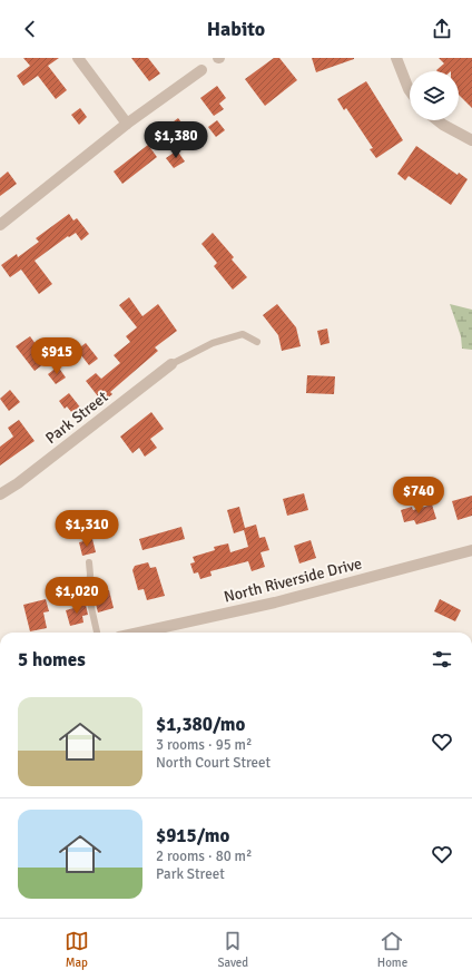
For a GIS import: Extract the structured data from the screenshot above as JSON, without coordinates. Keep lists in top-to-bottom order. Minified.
{"streets":{"street":["Park Street","North Riverside Drive"]},"page":{"header":"Habito","price":["$1,380","$915","$740","$1,310","$1,020"],"heading":"5 homes","list":[{"name":"$1,380/mo","note":"3 rooms · 95 m² · North Court Street"},{"name":"$915/mo","note":"2 rooms · 80 m² · Park Street"}],"tabs":["Map","Saved","Home"]}}
